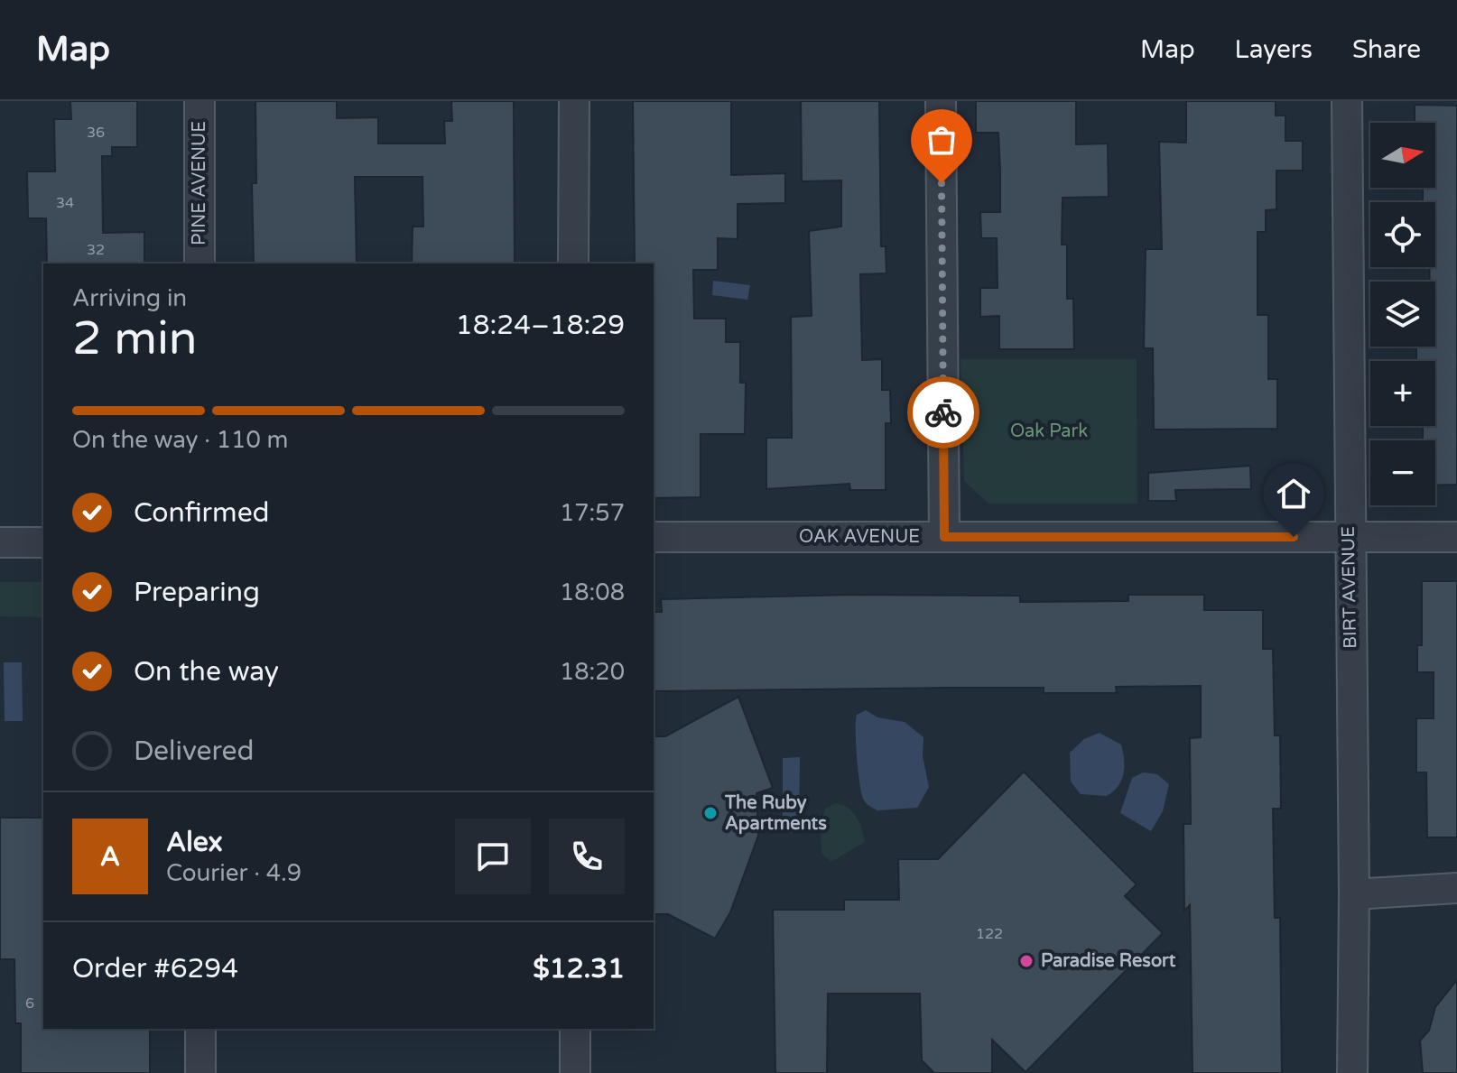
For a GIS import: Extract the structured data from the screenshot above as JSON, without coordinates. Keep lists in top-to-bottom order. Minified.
{"streets":{"street":["PINE AVENUE","OAK AVENUE","BIRT AVENUE"]},"crossings":[["OAK AVENUE","BIRT AVENUE"]],"parks":["Oak Park"],"places":["The Ruby Apartments","Paradise Resort"],"house_numbers":["36","34","32","122","6"],"north":"right","page":{"header":"Map","nav":["Map","Layers","Share"],"map_buttons":["+","−"],"heading":["2 min","Arriving in","18:24–18:29"],"panel":["Alex","Courier · 4.9","Order #6294","$12.31"],"bar":"On the way · 110 m","list":[["Confirmed","17:57"],["Preparing","18:08"],["On the way","18:20"],"Delivered"],"round":"A"}}
